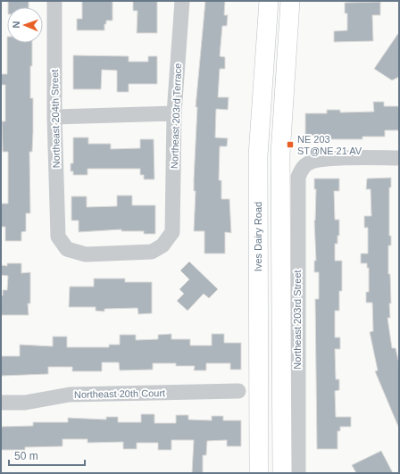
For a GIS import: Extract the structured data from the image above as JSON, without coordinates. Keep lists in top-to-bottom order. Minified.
{"streets":{"main road":["Ives Dairy Road"],"street":["Northeast 203rd Terrace","Northeast 204th Street","Northeast 203rd Street","Northeast 20th Court"]},"crossings":[["Northeast 203rd Terrace","Northeast 204th Street"]],"places":{"transit":["NE 203 ST@NE 21 AV"]},"scale_bar":"50 m","north":"left"}
